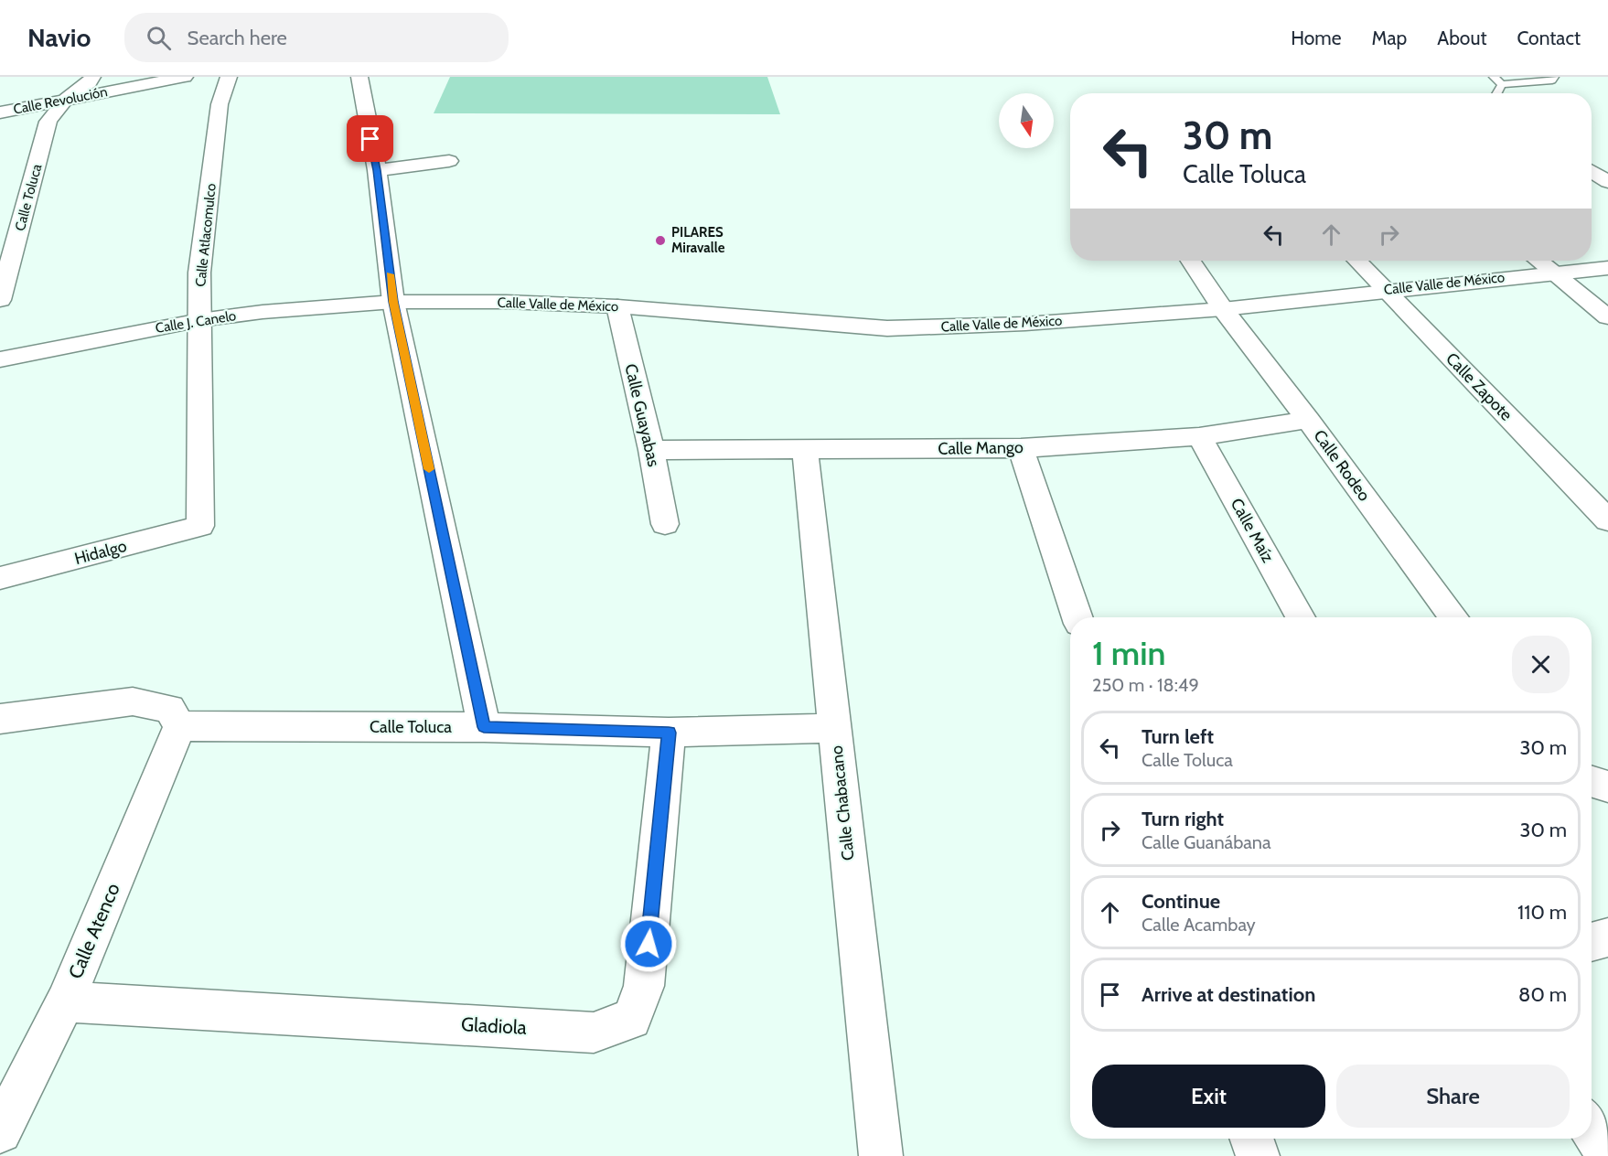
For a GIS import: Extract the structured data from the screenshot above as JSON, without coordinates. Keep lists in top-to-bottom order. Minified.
{"streets":{"street":["Calle Revolución","Calle Toluca","Calle Atlacomulco","Calle Valle de México","Calle J. Canelo","Calle Zapote","Calle Guayabas","Calle Mango","Calle Rodeo","Calle Maíz","Hidalgo","Calle Chabacano","Calle Atenco","Gladiola"]},"crossings":[["Calle Revolución","Calle Toluca"],["Calle Toluca","Calle Chabacano"],["Calle Toluca","Calle Atenco"],["Calle Toluca","Gladiola"],["Calle Atlacomulco","Calle J. Canelo"],["Calle Atlacomulco","Hidalgo"],["Calle Valle de México","Calle J. Canelo"],["Calle Valle de México","Calle Zapote"],["Calle Valle de México","Calle Guayabas"],["Calle Valle de México","Calle Rodeo"],["Calle Guayabas","Calle Mango"],["Calle Mango","Calle Rodeo"],["Calle Mango","Calle Maíz"],["Calle Mango","Calle Chabacano"],["Calle Atenco","Gladiola"]],"places":["PILARES Miravalle"],"north":"bottom","page":{"header":"Navio","search":"Search here","nav":["Home","Map","About","Contact"],"turn":["30 m","Calle Toluca"],"heading":["1 min","250 m · 18:49"],"list":[{"name":"Turn left","note":"Calle Toluca","value":"30 m"},{"name":"Turn right","note":"Calle Guanábana","value":"30 m"},{"name":"Continue","note":"Calle Acambay","value":"110 m"},{"name":"Arrive at destination","value":"80 m"}],"buttons":["Exit","Share"]}}
